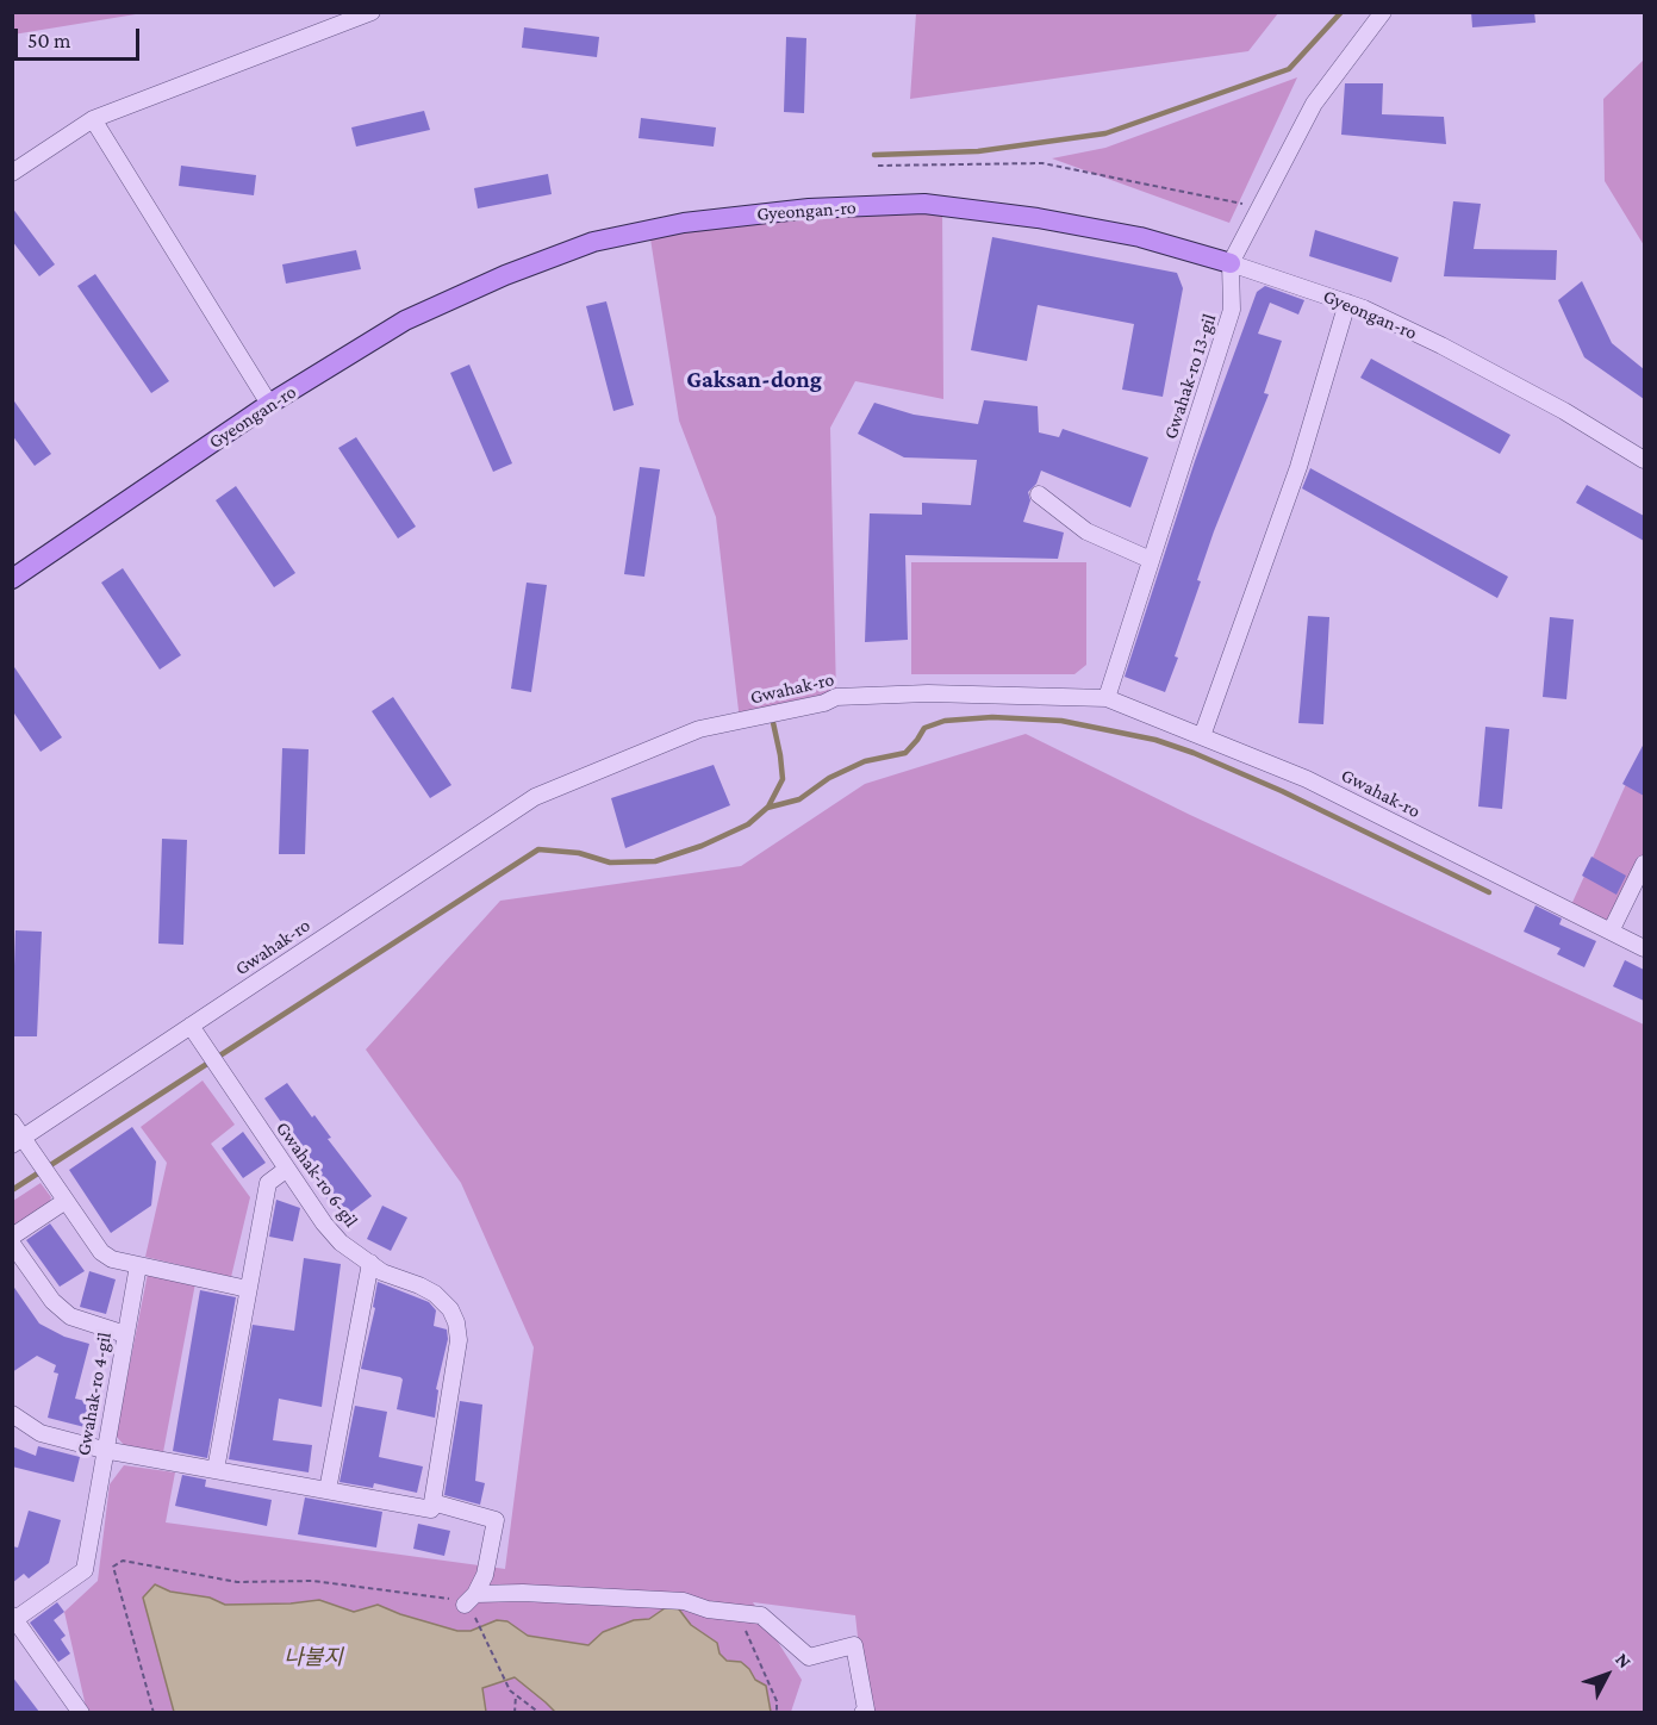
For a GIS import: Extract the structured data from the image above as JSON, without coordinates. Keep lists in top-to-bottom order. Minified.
{"streets":{"main road":["Gyeongan-ro"],"street":["Gwahak-ro 13-gil","Gwahak-ro","Gwahak-ro 6-gil","Gwahak-ro 4-gil"]},"crossings":[["Gyeongan-ro","Gwahak-ro 13-gil"],["Gwahak-ro 13-gil","Gwahak-ro"],["Gwahak-ro","Gwahak-ro 6-gil"]],"districts":["Gaksan-dong"],"water":["나불지"],"scale_bar":"50 m","north":"top right"}
